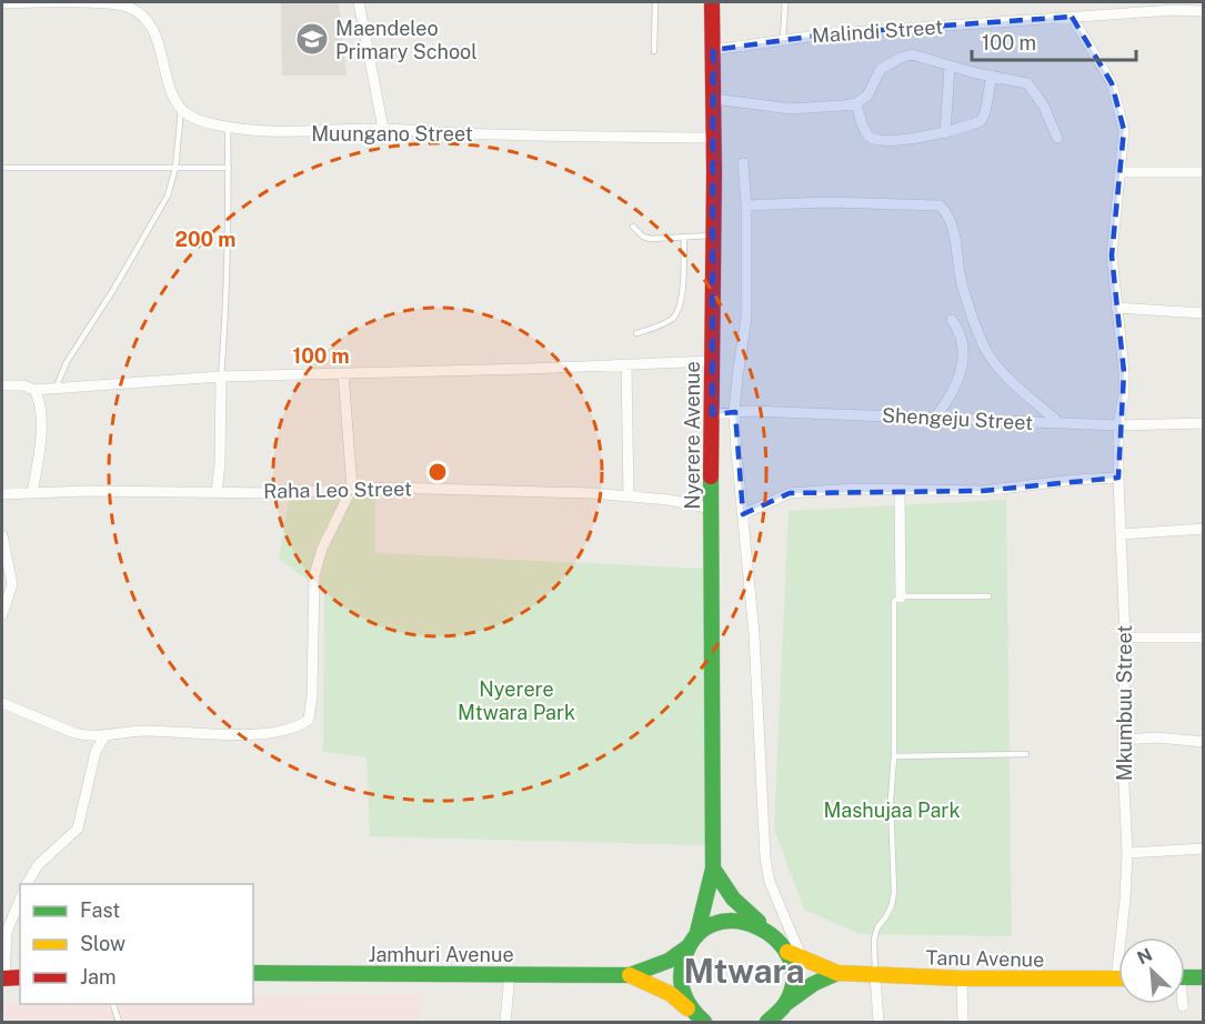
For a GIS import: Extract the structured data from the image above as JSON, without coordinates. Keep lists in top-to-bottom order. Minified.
{"streets":{"street":["Malindi Street","Muungano Street","Shengeju Street","Nyerere Avenue","Raha Leo Street","Mkumbuu Street","Jamhuri Avenue","Tanu Avenue"]},"crossings":[["Malindi Street","Nyerere Avenue"],["Malindi Street","Mkumbuu Street"],["Muungano Street","Nyerere Avenue"],["Shengeju Street","Nyerere Avenue"],["Shengeju Street","Mkumbuu Street"],["Nyerere Avenue","Raha Leo Street"]],"districts":["Mtwara"],"parks":["Nyerere Mtwara Park","Mashujaa Park"],"places":{"school or university":["Maendeleo Primary School"]},"legend":["Fast","Slow","Jam"],"scale_bar":"100 m","north":"top left","rings":["200 m","100 m"]}
